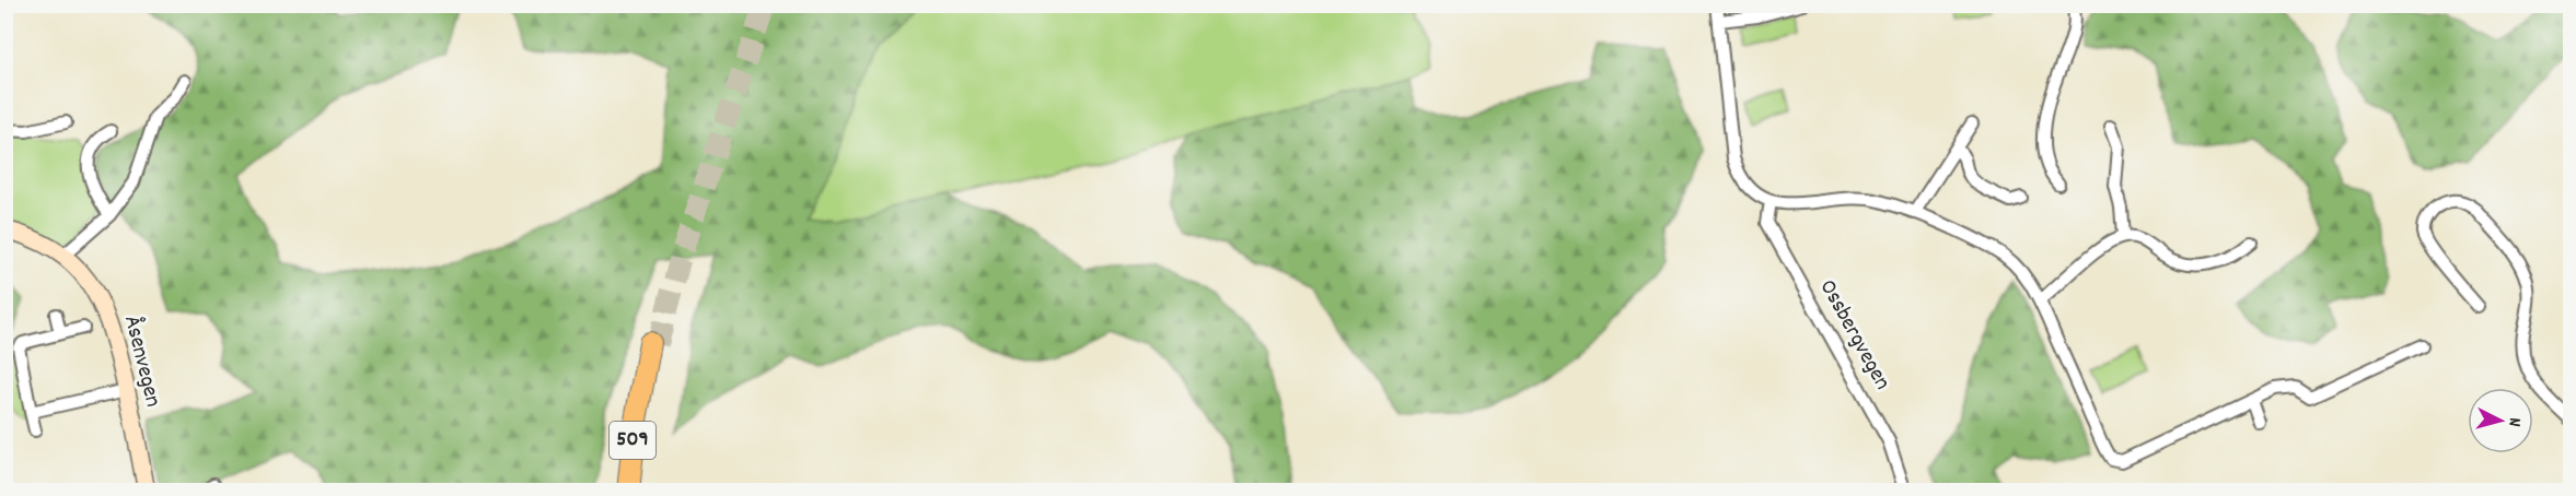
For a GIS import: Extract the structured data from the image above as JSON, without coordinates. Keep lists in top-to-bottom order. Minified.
{"streets":{"highway":["509"],"street":["Ossbergvegen","Åsenvegen"]},"north":"right"}
